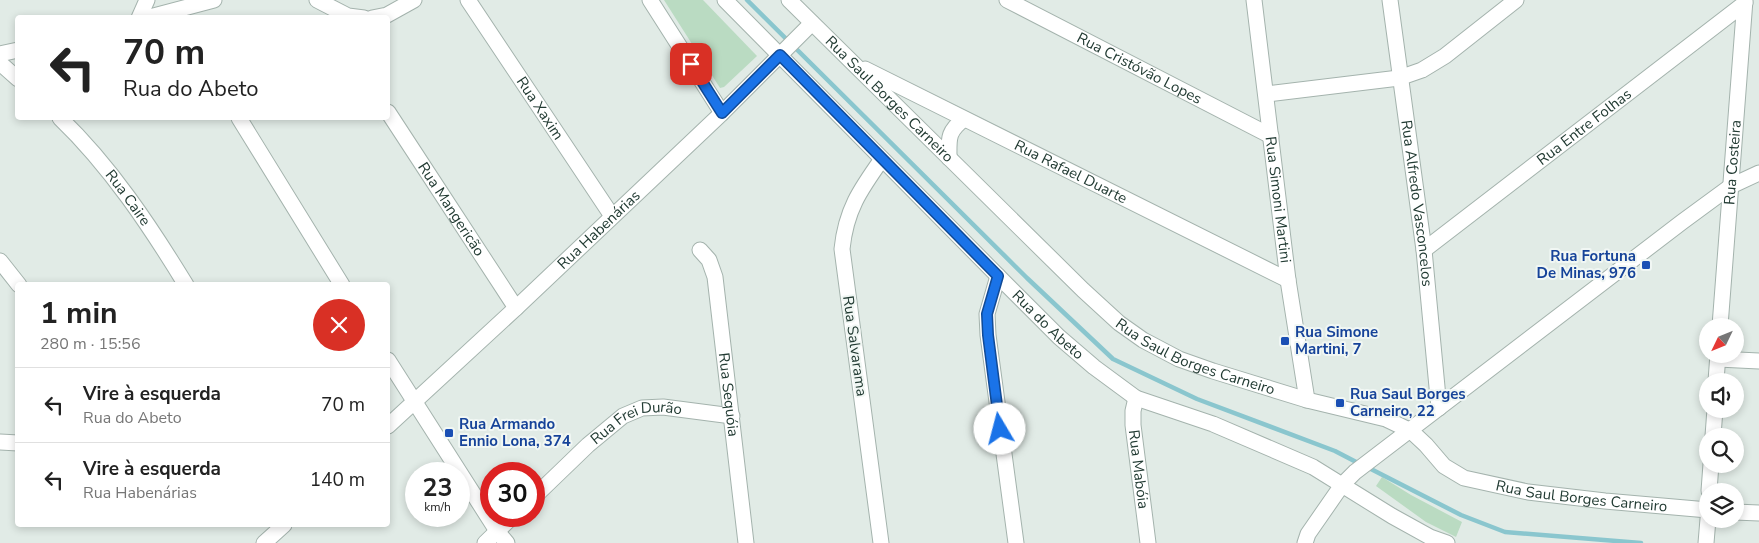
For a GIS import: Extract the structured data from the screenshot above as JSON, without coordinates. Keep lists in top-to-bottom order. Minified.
{"streets":{"street":["Rua Cristóvão Lopes","Rua Saul Borges Carneiro","Rua Xaxim","Rua Entre Folhas","Rua Costeira","Rua Rafael Duarte","Rua Caire","Rua Simoni Martini","Rua Alfredo Vasconcelos","Rua Mangericão","Rua Habenárias","Rua do Abeto","Rua Salvarama","Rua Sequóia","Rua Frei Durão","Rua Mabóia"]},"crossings":[["Rua Cristóvão Lopes","Rua Simoni Martini"],["Rua Saul Borges Carneiro","Rua Rafael Duarte"],["Rua Saul Borges Carneiro","Rua Simoni Martini"],["Rua Saul Borges Carneiro","Rua Habenárias"],["Rua Xaxim","Rua Habenárias"],["Rua Entre Folhas","Rua Costeira"],["Rua Entre Folhas","Rua Alfredo Vasconcelos"],["Rua Rafael Duarte","Rua Simoni Martini"],["Rua Mangericão","Rua Habenárias"],["Rua Habenárias","Rua do Abeto"],["Rua do Abeto","Rua Salvarama"],["Rua do Abeto","Rua Mabóia"],["Rua Sequóia","Rua Frei Durão"]],"places":{"transit":["Rua Fortuna De Minas, 976","Rua Simone Martini, 7","Rua Saul Borges Carneiro, 22","Rua Armando Ennio Lona, 374"]},"north":"bottom left","page":{"turn":["70 m","Rua do Abeto"],"heading":["1 min","280 m · 15:56"],"list":[{"name":"Vire à esquerda","note":"Rua do Abeto","value":"70 m"},{"name":"Vire à esquerda","note":"Rua Habenárias","value":"140 m"}],"speed":"23 km/h","limit":"30"}}
